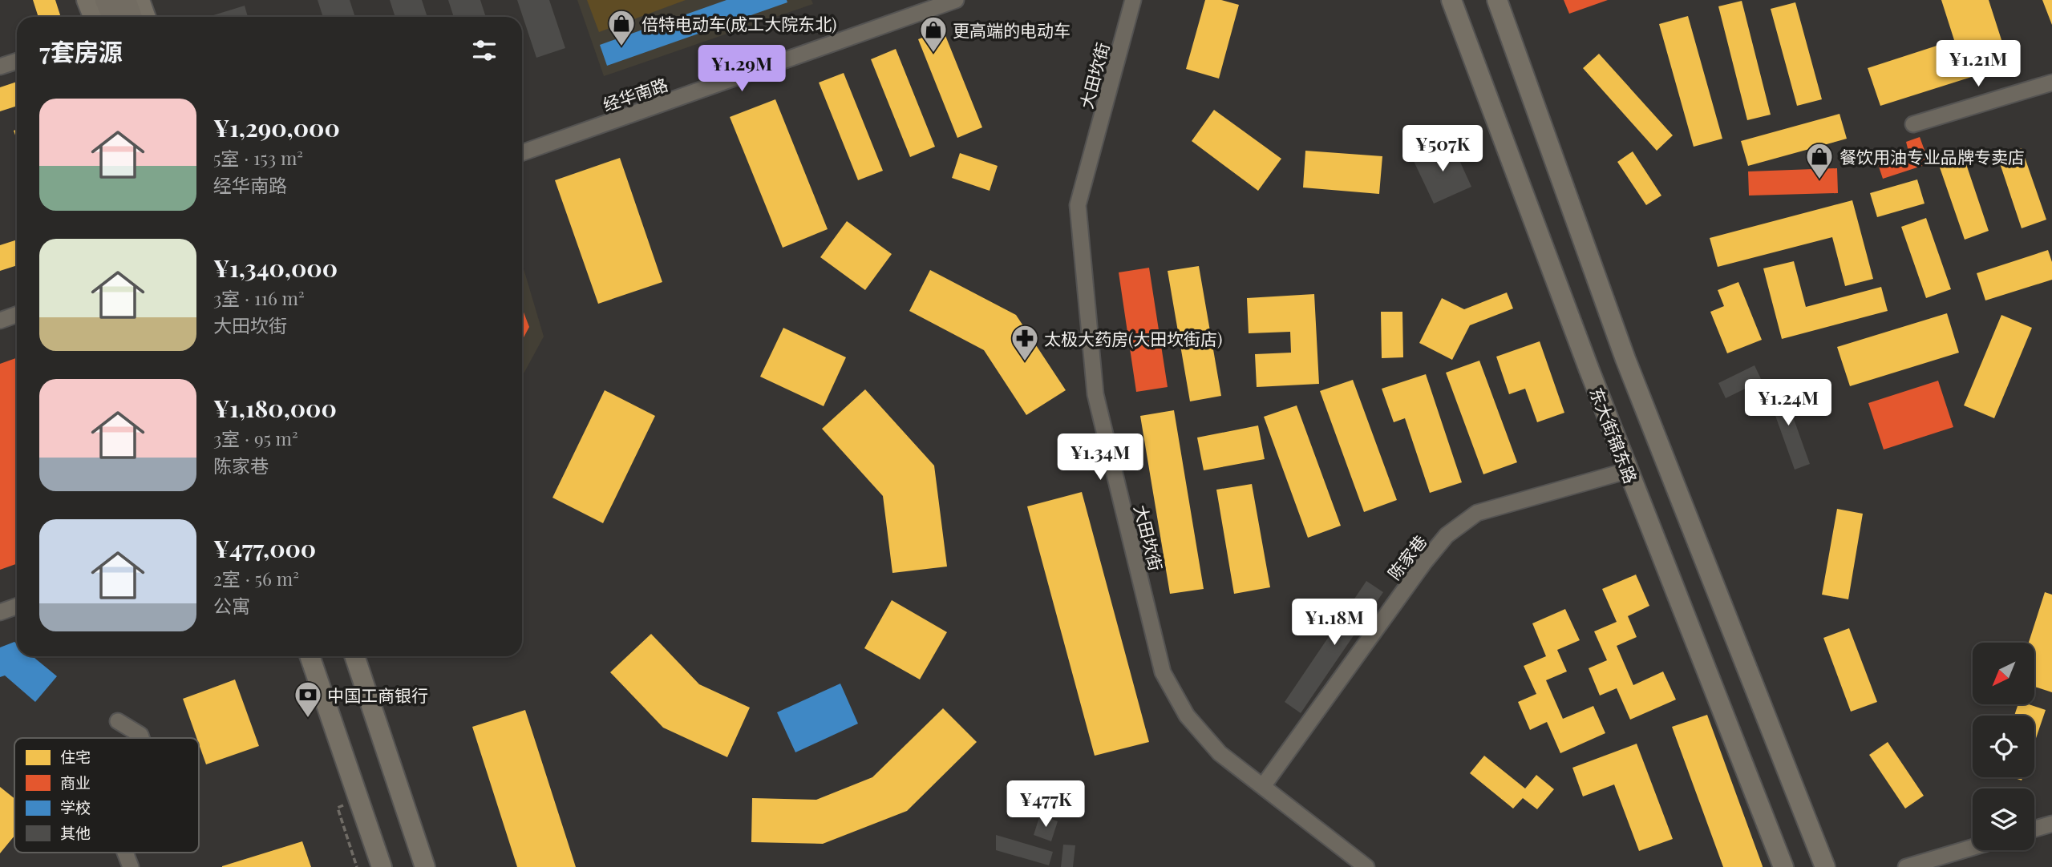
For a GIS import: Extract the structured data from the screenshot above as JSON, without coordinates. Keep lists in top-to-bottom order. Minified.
{"streets":{"main road":["东大街锦东路"],"street":["大田坎街","经华南路","陈家巷"]},"crossings":[["大田坎街","陈家巷"],["东大街锦东路","陈家巷"]],"places":{"shop":["倍特电动车(成工大院东北)","更高端的电动车","餐饮用油专业品牌专卖店"],"pharmacy":["太极大药房(大田坎街店)"],"bank":["中国工商银行"]},"legend":["住宅","商业","学校","其他"],"north":"bottom left","page":{"heading":"7套房源","price":["¥1.21M","¥1.29M","¥507K","¥1.24M","¥1.34M","¥1.18M","¥477K"],"list":[{"name":"¥1,290,000","note":"5室 · 153 m² · 经华南路"},{"name":"¥1,340,000","note":"3室 · 116 m² · 大田坎街"},{"name":"¥1,180,000","note":"3室 · 95 m² · 陈家巷"},{"name":"¥477,000","note":"2室 · 56 m² · 公寓"}]}}
